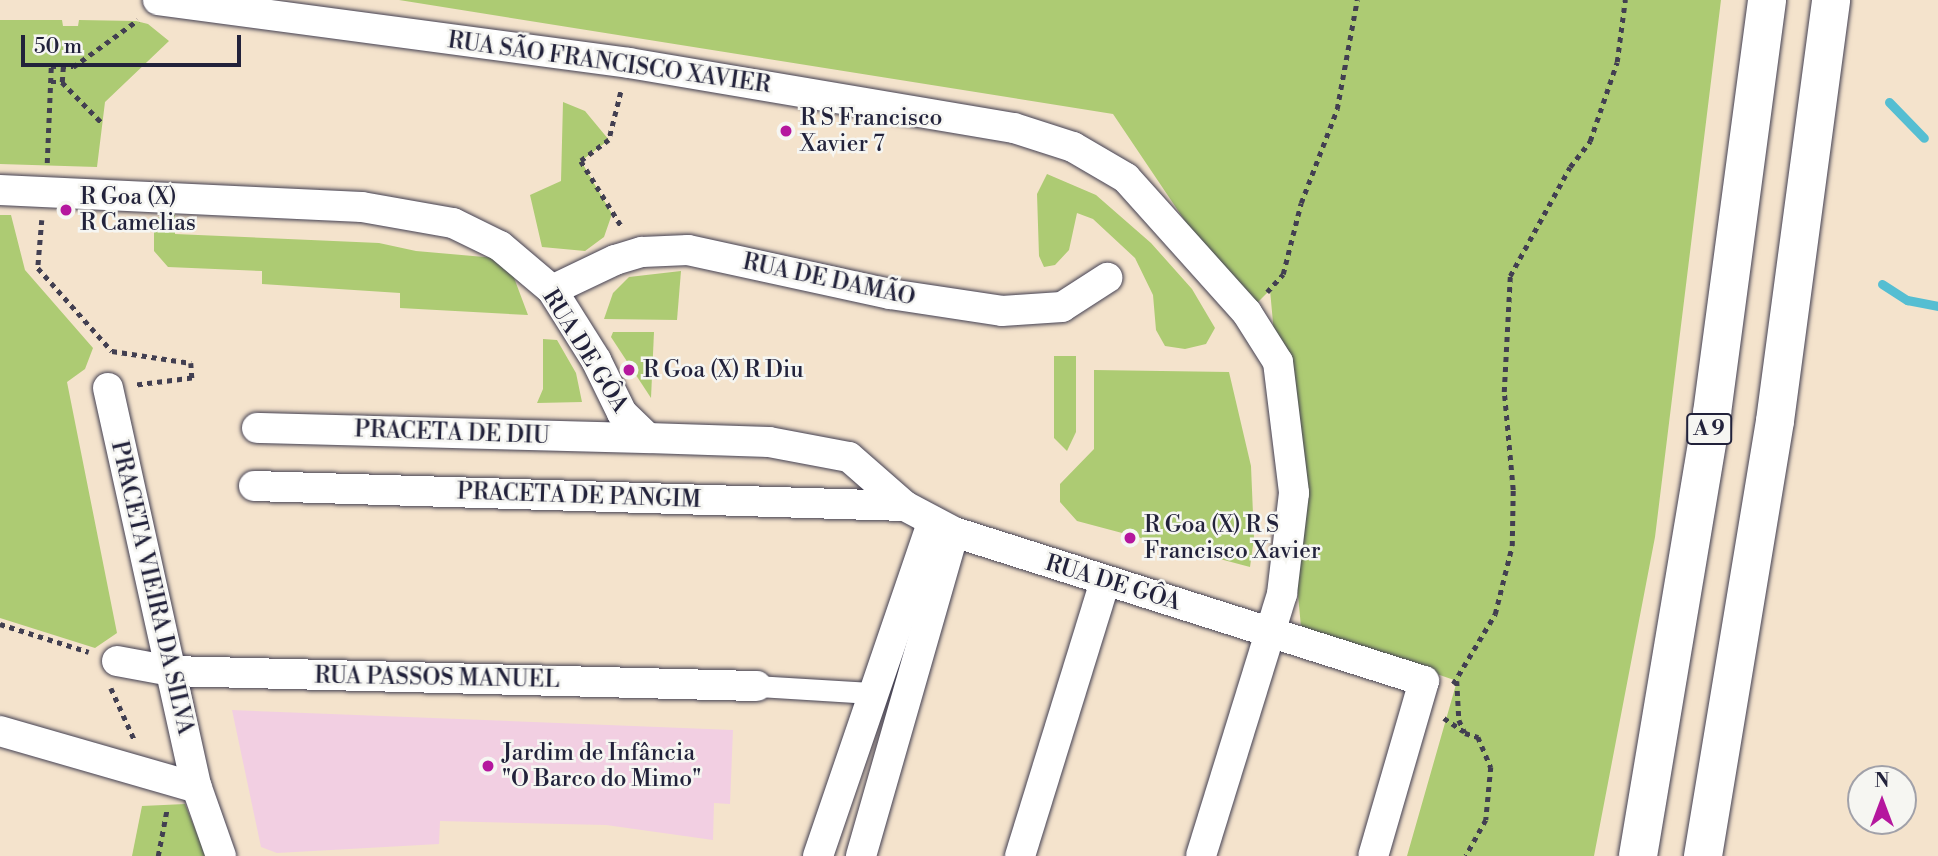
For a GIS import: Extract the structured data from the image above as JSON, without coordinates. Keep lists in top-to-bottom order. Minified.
{"streets":{"highway":["A 9"],"street":["RUA SÃO FRANCISCO XAVIER","RUA DE DAMÃO","RUA DE GÔA","PRACETA DE DIU","PRACETA DE PANGIM","PRACETA VIEIRA DA SILVA","RUA PASSOS MANUEL"]},"crossings":[["RUA SÃO FRANCISCO XAVIER","RUA DE GÔA"],["RUA DE DAMÃO","RUA DE GÔA"],["RUA DE GÔA","PRACETA DE DIU"],["RUA DE GÔA","PRACETA DE PANGIM"],["PRACETA VIEIRA DA SILVA","RUA PASSOS MANUEL"]],"places":["R S Francisco Xavier 7","R Goa (X) R Camelias","R Goa (X) R Diu","R Goa (X) R S Francisco Xavier","Jardim de Infância \"O Barco do Mimo\""],"scale_bar":"50 m","north":"top"}
